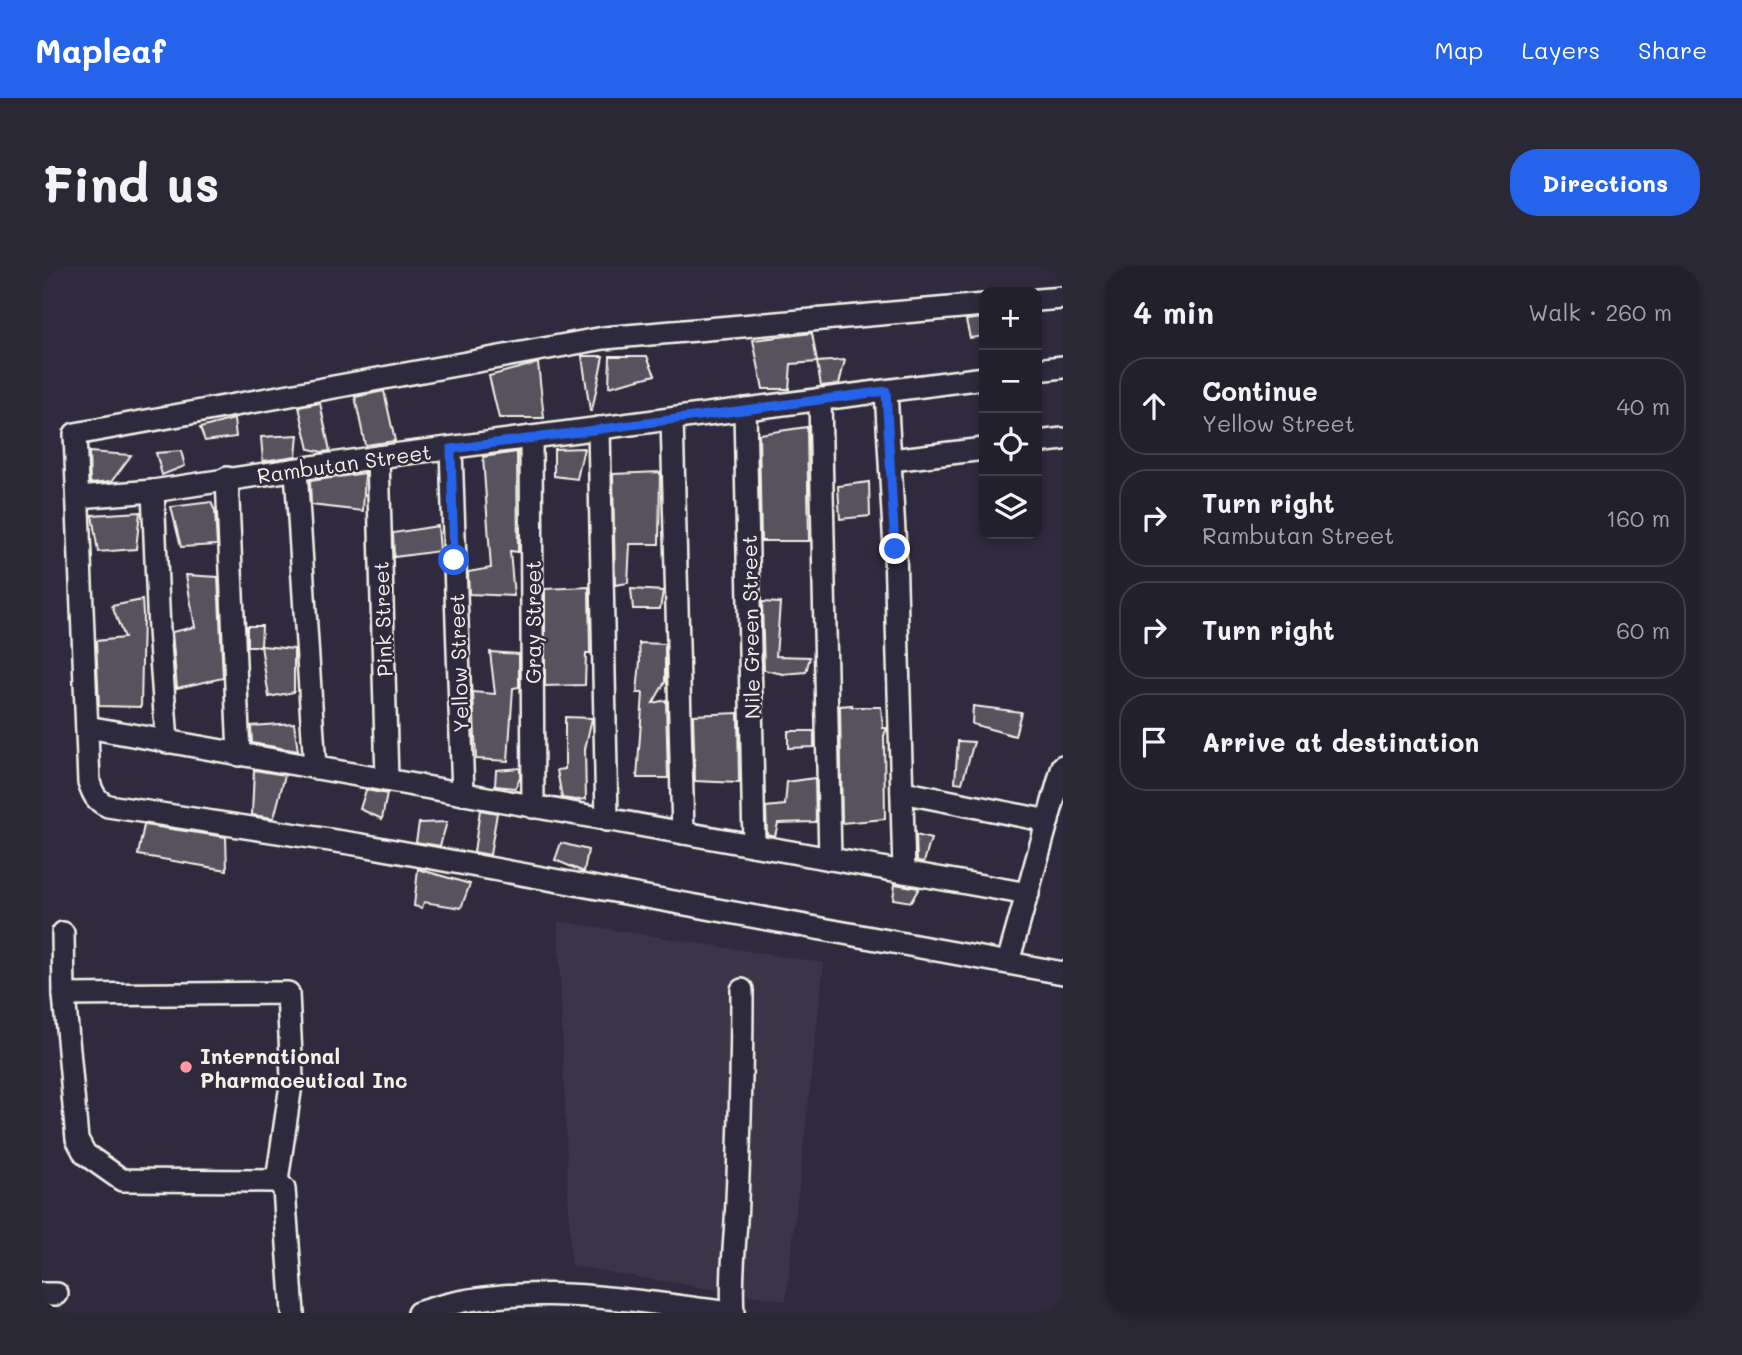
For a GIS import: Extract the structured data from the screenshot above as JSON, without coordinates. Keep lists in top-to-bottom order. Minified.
{"streets":{"street":["Rambutan Street","Pink Street","Gray Street","Nile Green Street","Yellow Street"]},"crossings":[["Rambutan Street","Pink Street"],["Rambutan Street","Gray Street"],["Rambutan Street","Nile Green Street"],["Rambutan Street","Yellow Street"]],"places":["International Pharmaceutical Inc"],"page":{"header":"Mapleaf","nav":["Map","Layers","Share"],"buttons":"Directions","title":"Find us","heading":["4 min","Walk · 260 m"],"map_buttons":["+","−"],"list":[["Continue","Yellow Street","40 m"],["Turn right","Rambutan Street","160 m"],["Turn right","60 m"],"Arrive at destination"]}}
